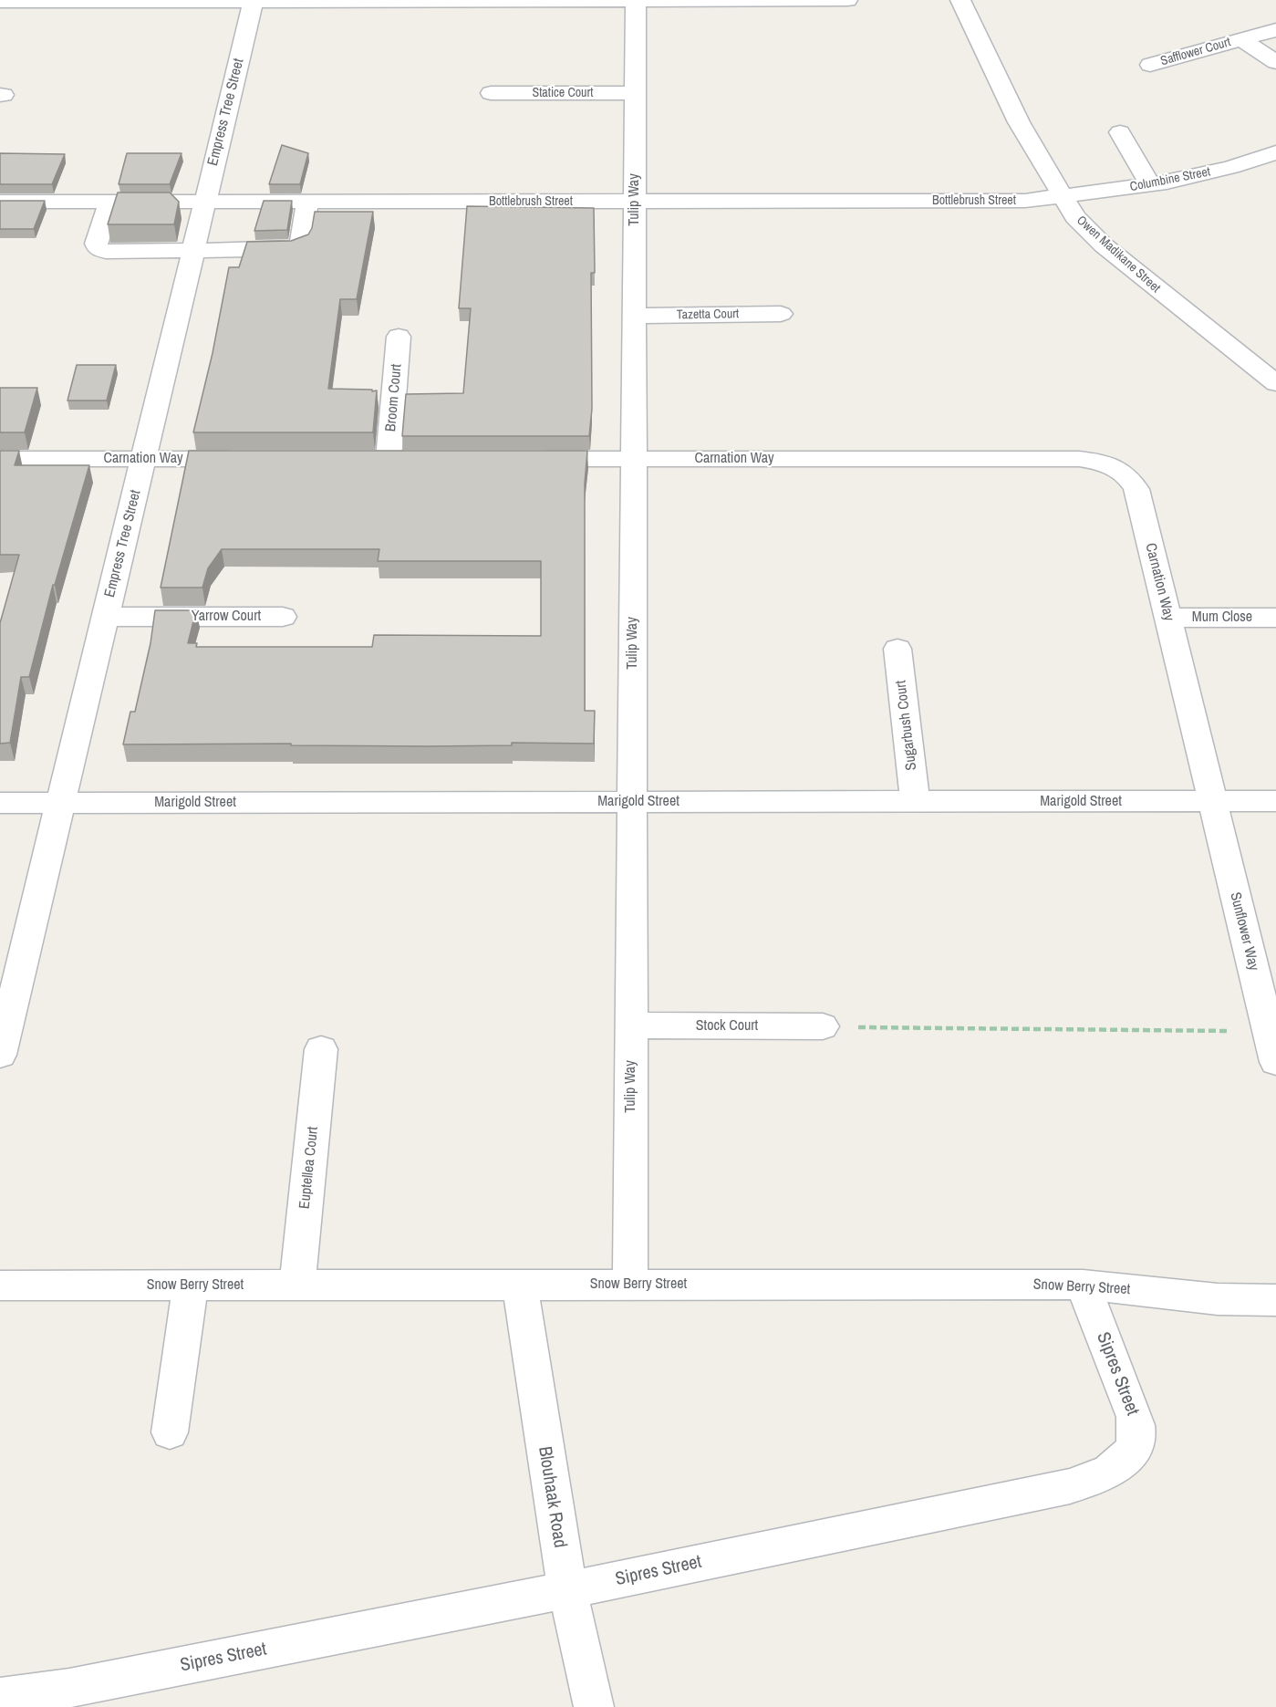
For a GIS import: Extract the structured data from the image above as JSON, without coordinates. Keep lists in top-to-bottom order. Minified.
{"streets":{"street":["Safflower Court","Statice Court","Empress Tree Street","Columbine Street","Tulip Way","Bottlebrush Street","Owen Madikane Street","Tazetta Court","Broom Court","Carnation Way","Yarrow Court","Mum Close","Sugarbush Court","Marigold Street","Sunflower Way","Stock Court","Euptellea Court","Snow Berry Street","Sipres Street","Blouhaak Road"]},"crossings":[["Statice Court","Tulip Way"],["Empress Tree Street","Bottlebrush Street"],["Empress Tree Street","Carnation Way"],["Empress Tree Street","Yarrow Court"],["Empress Tree Street","Marigold Street"],["Columbine Street","Bottlebrush Street"],["Columbine Street","Owen Madikane Street"],["Tulip Way","Bottlebrush Street"],["Tulip Way","Tazetta Court"],["Tulip Way","Carnation Way"],["Tulip Way","Marigold Street"],["Tulip Way","Stock Court"],["Tulip Way","Snow Berry Street"],["Bottlebrush Street","Owen Madikane Street"],["Carnation Way","Mum Close"],["Carnation Way","Marigold Street"],["Carnation Way","Sunflower Way"],["Sugarbush Court","Marigold Street"],["Marigold Street","Sunflower Way"],["Euptellea Court","Snow Berry Street"],["Snow Berry Street","Sipres Street"],["Snow Berry Street","Blouhaak Road"],["Sipres Street","Blouhaak Road"]]}
